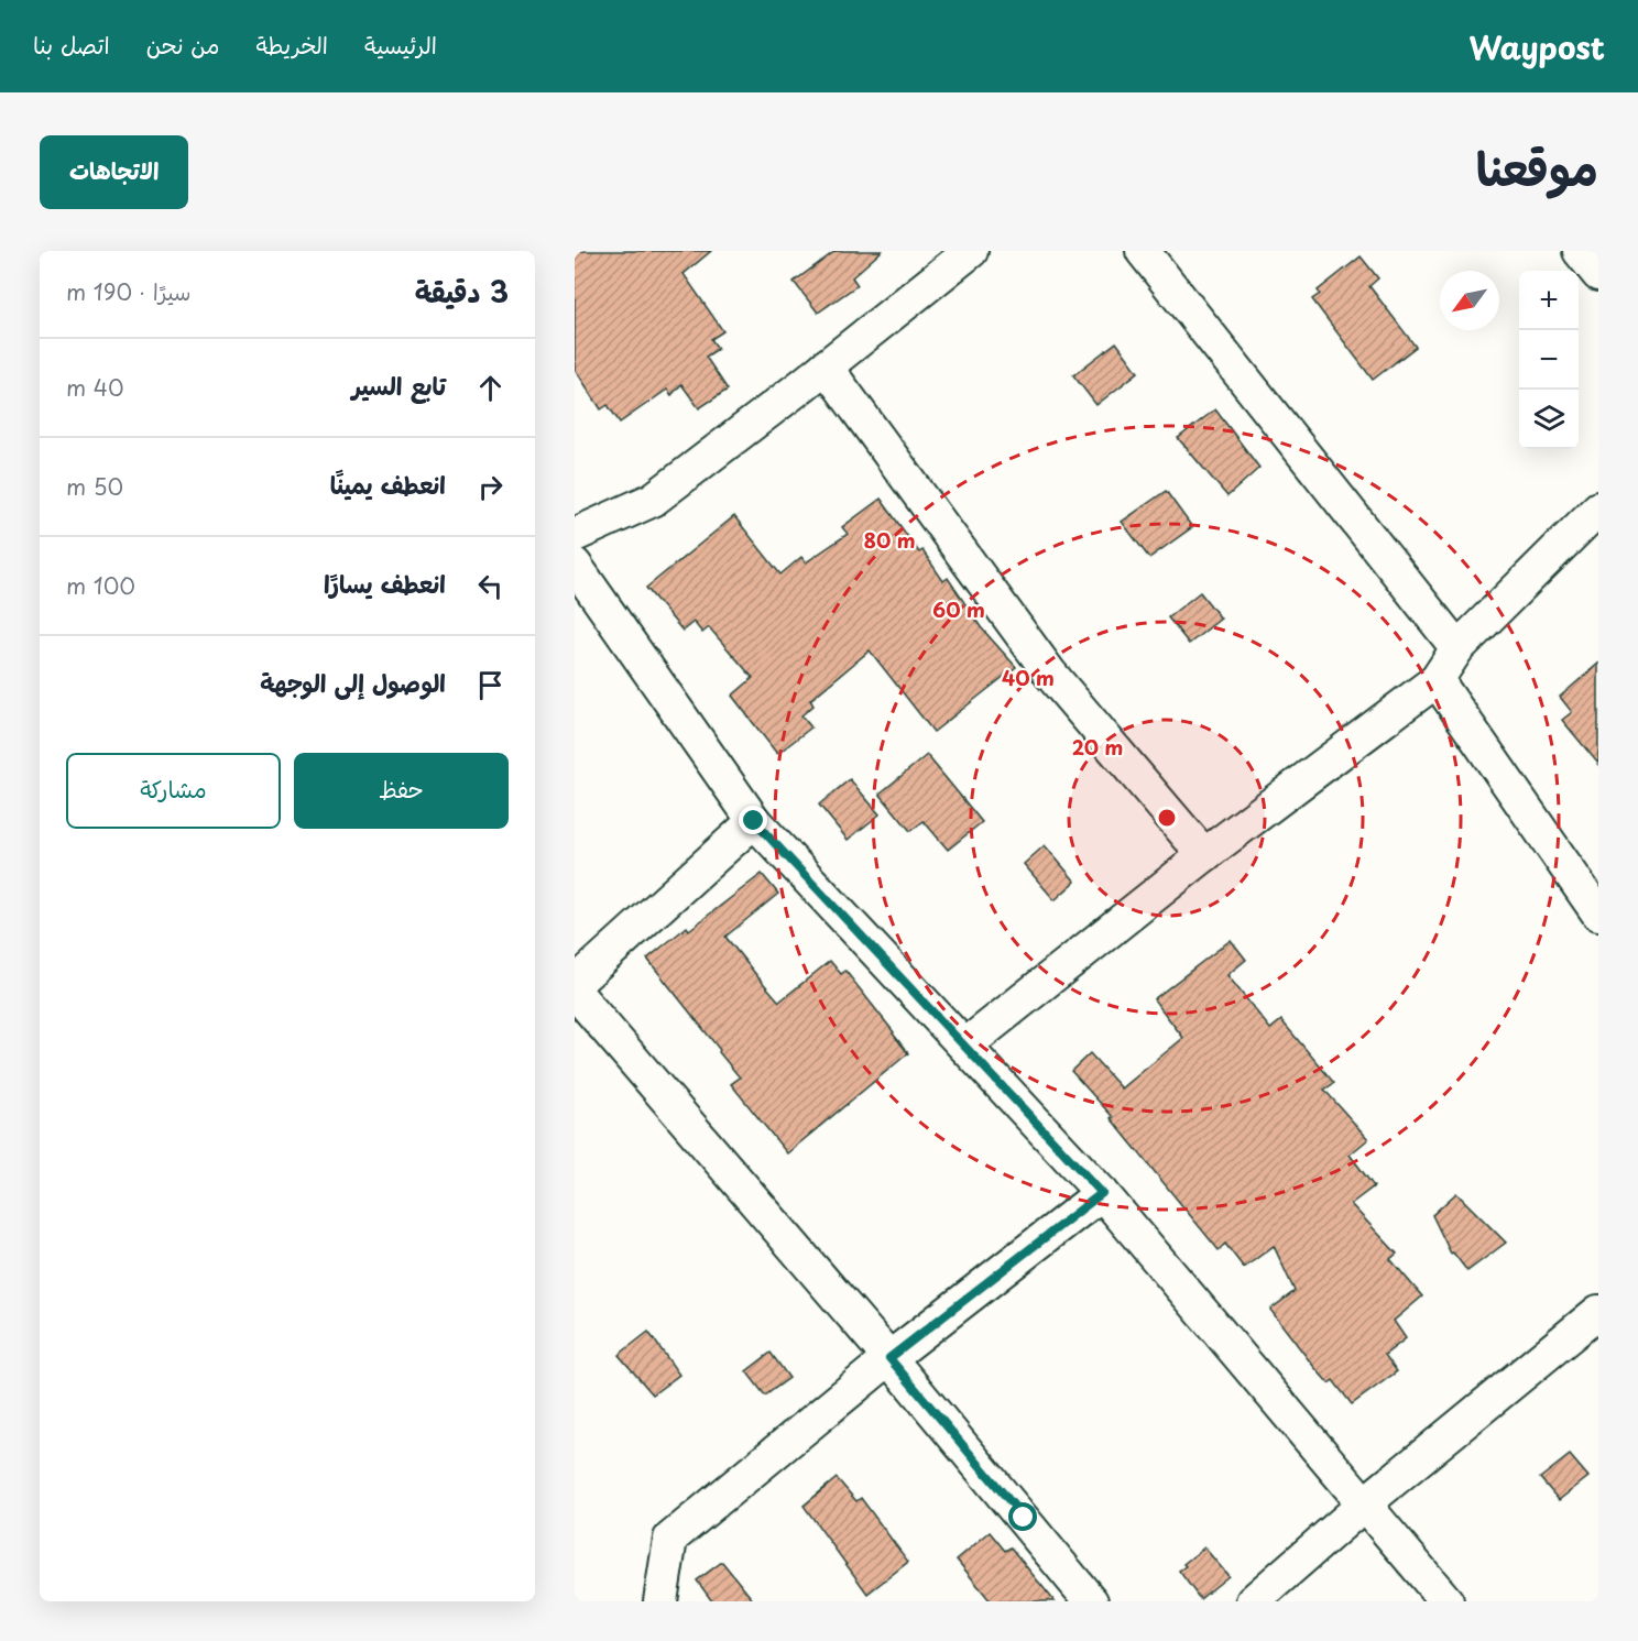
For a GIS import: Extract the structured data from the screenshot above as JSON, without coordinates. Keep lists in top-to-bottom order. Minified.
{"north":"bottom left","page":{"header":"Waypost","nav":["الرئيسية","الخريطة","من نحن","اتصل بنا"],"title":"موقعنا","buttons":["الاتجاهات",["حفظ","مشاركة"]],"heading":["3 دقيقة","سيرًا · 190 m"],"map_buttons":["+","−"],"list":[["تابع السير","40 m"],["انعطف يمينًا","50 m"],["انعطف يسارًا","100 m"],"الوصول إلى الوجهة"]},"rings":["80 m","60 m","40 m","20 m"]}
